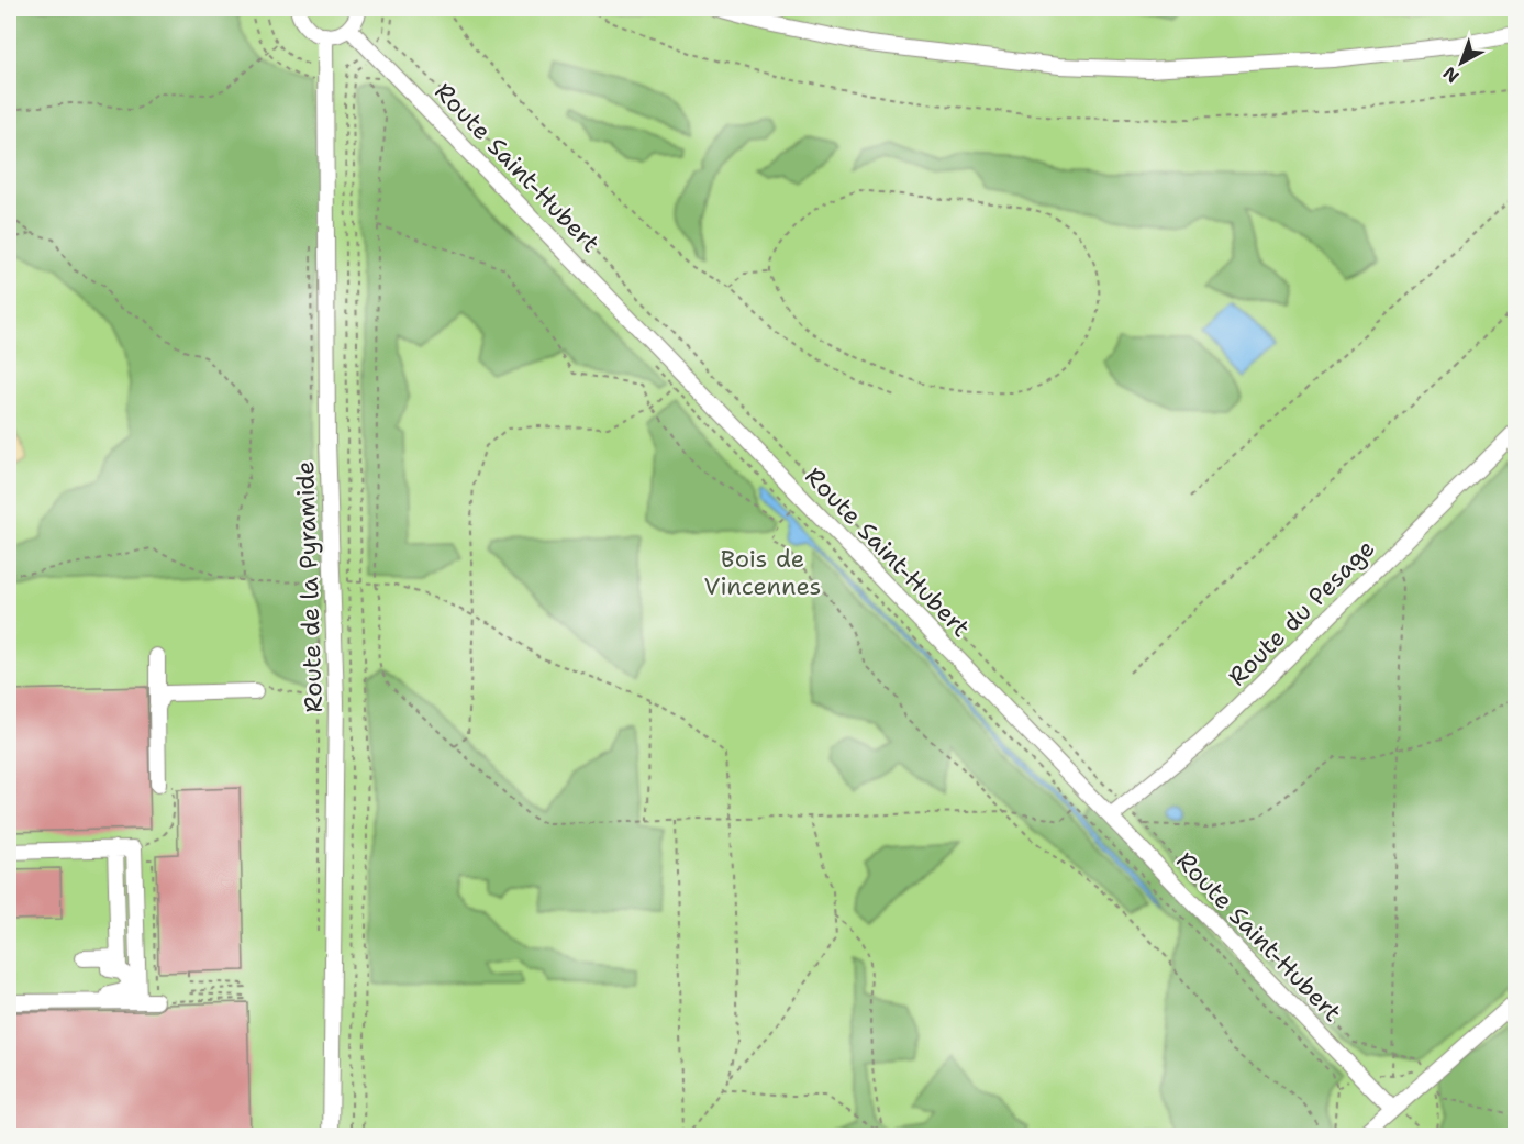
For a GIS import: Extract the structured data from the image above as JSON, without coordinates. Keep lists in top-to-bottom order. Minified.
{"streets":{"street":["Route Saint-Hubert","Route de la Pyramide","Route du Pesage"]},"crossings":[["Route Saint-Hubert","Route du Pesage"]],"parks":["Bois de Vincennes"],"north":"bottom left"}
